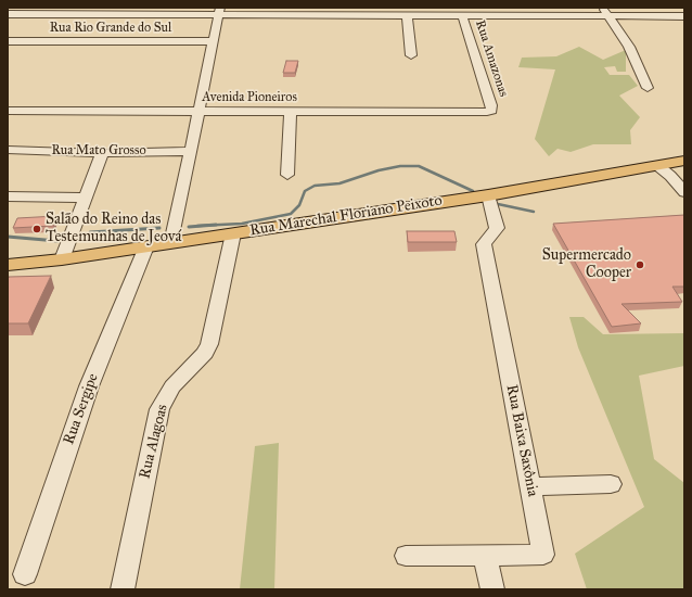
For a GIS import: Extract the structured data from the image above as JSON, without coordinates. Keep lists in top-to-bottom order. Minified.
{"streets":{"main road":["Rua Marechal Floriano Peixoto"],"street":["Rua Rio Grande do Sul","Rua Amazonas","Avenida Pioneiros","Rua Mato Grosso","Rua Sergipe","Rua Baixa Saxônia","Rua Alagoas"]},"crossings":[["Rua Amazonas","Avenida Pioneiros"],["Rua Marechal Floriano Peixoto","Rua Sergipe"],["Rua Marechal Floriano Peixoto","Rua Baixa Saxônia"],["Rua Marechal Floriano Peixoto","Rua Alagoas"]],"places":["Salão do Reino das Testemunhas de Jeová","Supermercado Cooper"]}
